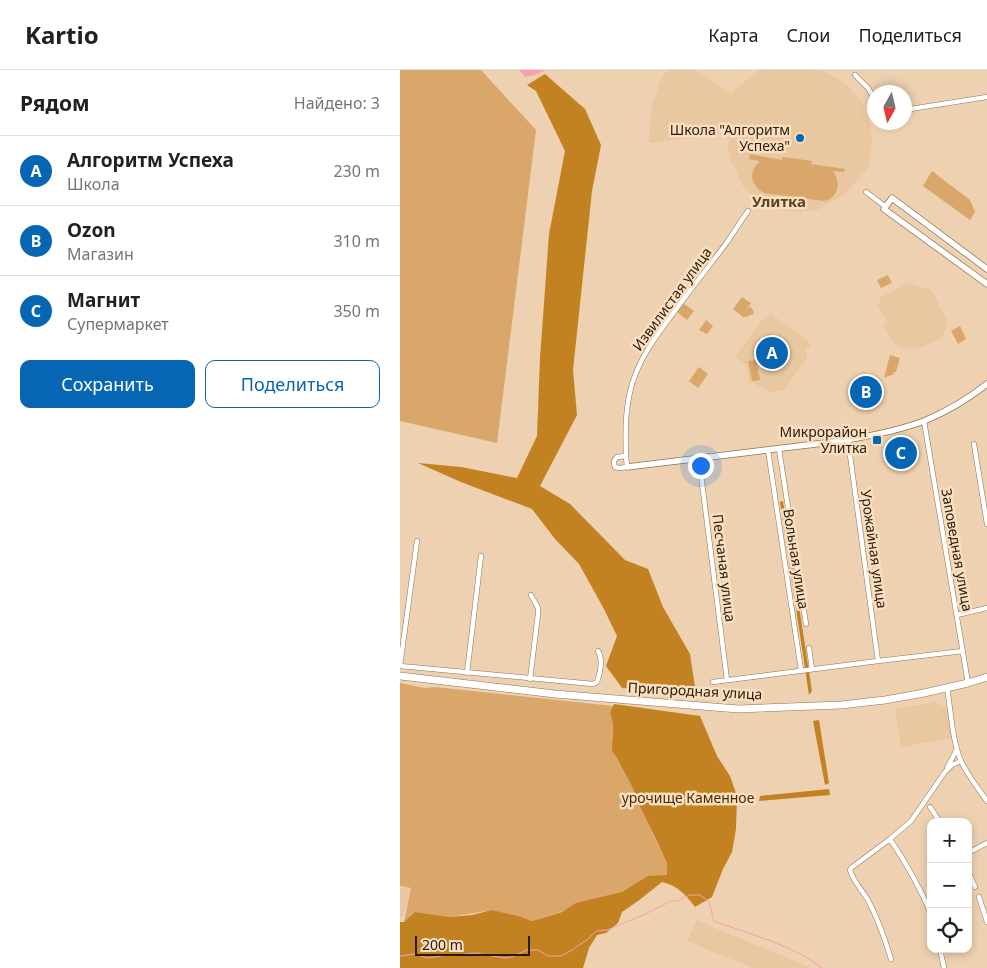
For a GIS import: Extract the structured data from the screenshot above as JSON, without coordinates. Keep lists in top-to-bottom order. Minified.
{"streets":{"main road":["Пригородная улица"],"street":["Извилистая улица","Урожайная улица","Заповедная улица","Вольная улица","Песчаная улица"]},"crossings":[["Заповедная улица","Пригородная улица"]],"districts":["Улитка"],"parks":["урочище Каменное"],"places":{"other":["Школа \"Алгоритм Успеха\""],"transit":["Микрорайон Улитка"]},"scale_bar":"200 m","north":"bottom","page":{"header":"Kartio","nav":["Карта","Слои","Поделиться"],"heading":["Рядом","Найдено: 3"],"list":[{"mark":"A","name":"Алгоритм Успеха","note":"Школа","value":"230 m"},{"mark":"B","name":"Ozon","note":"Магазин","value":"310 m"},{"mark":"C","name":"Магнит","note":"Супермаркет","value":"350 m"}],"pins":["A","B","C"],"buttons":["Сохранить","Поделиться"],"map_buttons":["+","−"],"scale":"200 m"}}
